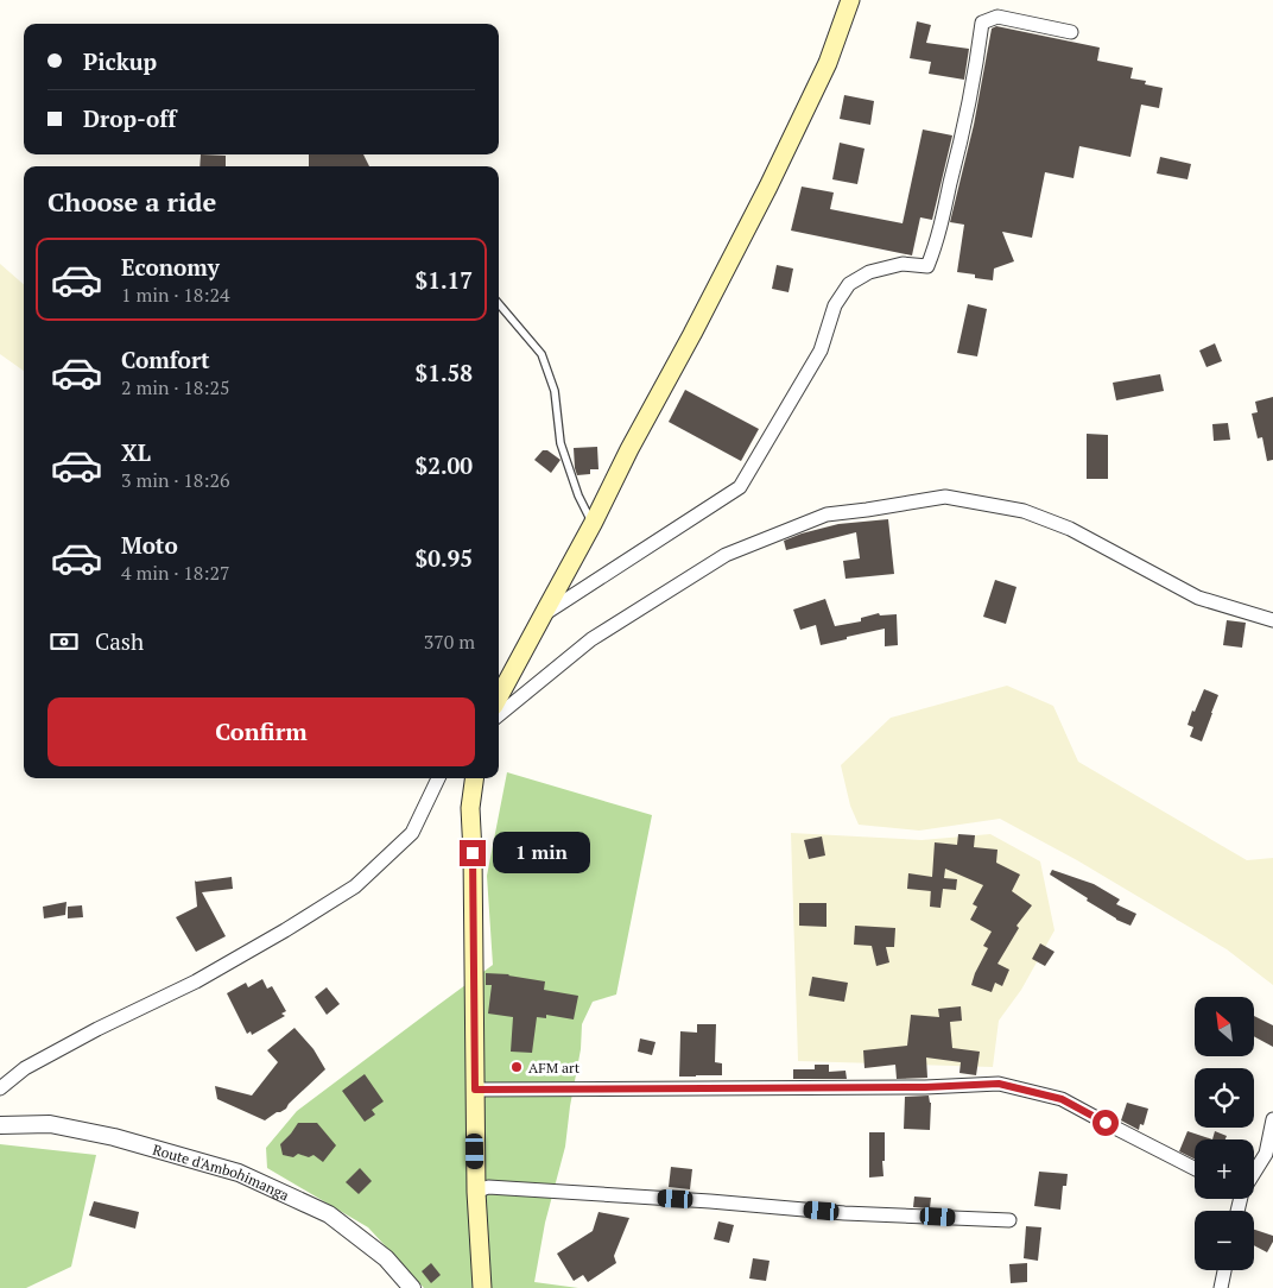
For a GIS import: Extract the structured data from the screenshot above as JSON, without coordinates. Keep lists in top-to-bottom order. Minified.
{"streets":{"street":["Route d'Ambohimanga"]},"places":["AFM art"],"north":"top left","page":{"banner":["Pickup","Drop-off"],"heading":"Choose a ride","list":[{"name":"Economy","note":"1 min · 18:24","value":"$1.17"},{"name":"Comfort","note":"2 min · 18:25","value":"$1.58"},{"name":"XL","note":"3 min · 18:26","value":"$2.00"},{"name":"Moto","note":"4 min · 18:27","value":"$0.95"}],"pay":["Cash","370 m"],"buttons":"Confirm","bubble":"1 min","map_buttons":["+","−"]}}
